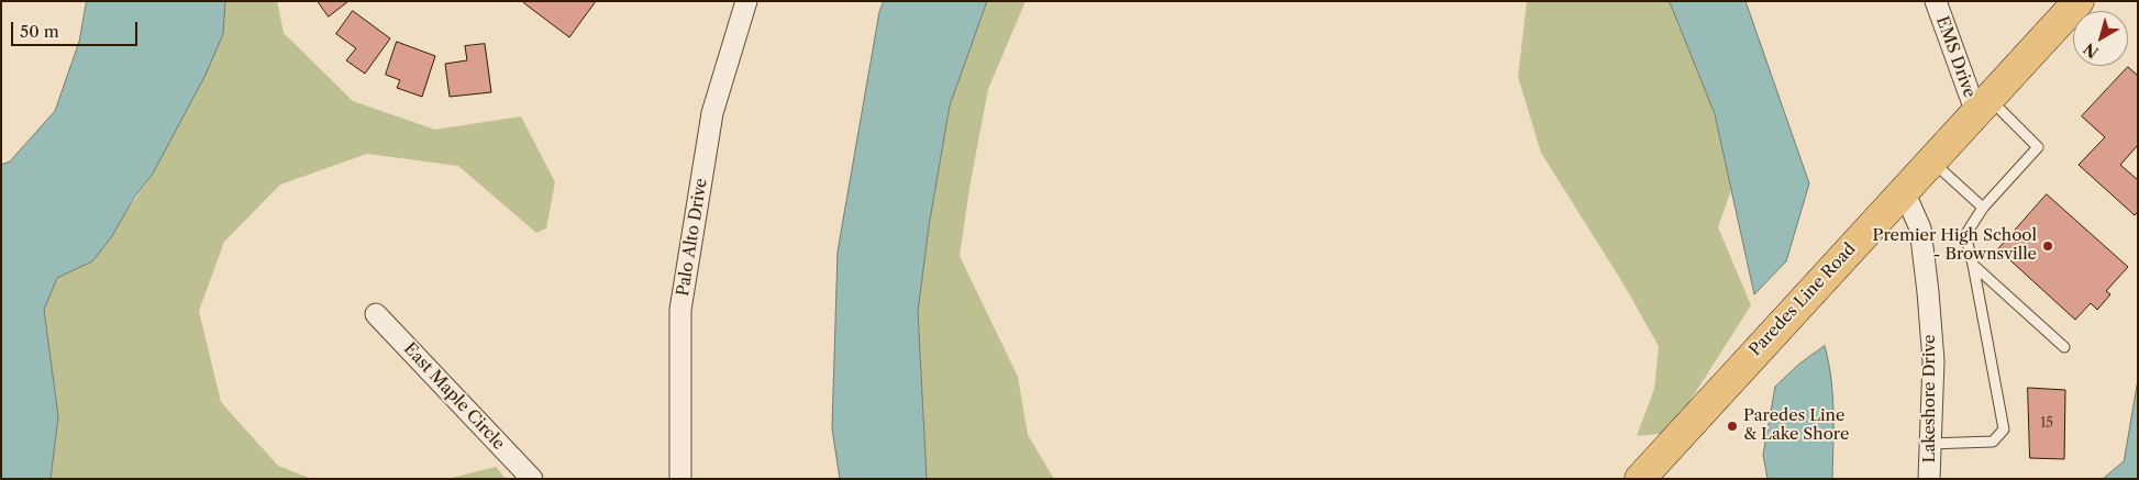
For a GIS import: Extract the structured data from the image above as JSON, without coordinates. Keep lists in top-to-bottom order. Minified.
{"streets":{"main road":["Paredes Line Road"],"street":["EMS Drive","Palo Alto Drive","East Maple Circle","Lakeshore Drive"]},"crossings":[["EMS Drive","Paredes Line Road"],["Paredes Line Road","Lakeshore Drive"]],"places":["Premier High School - Brownsville","Paredes Line & Lake Shore"],"house_numbers":["15"],"scale_bar":"50 m","north":"bottom left"}
